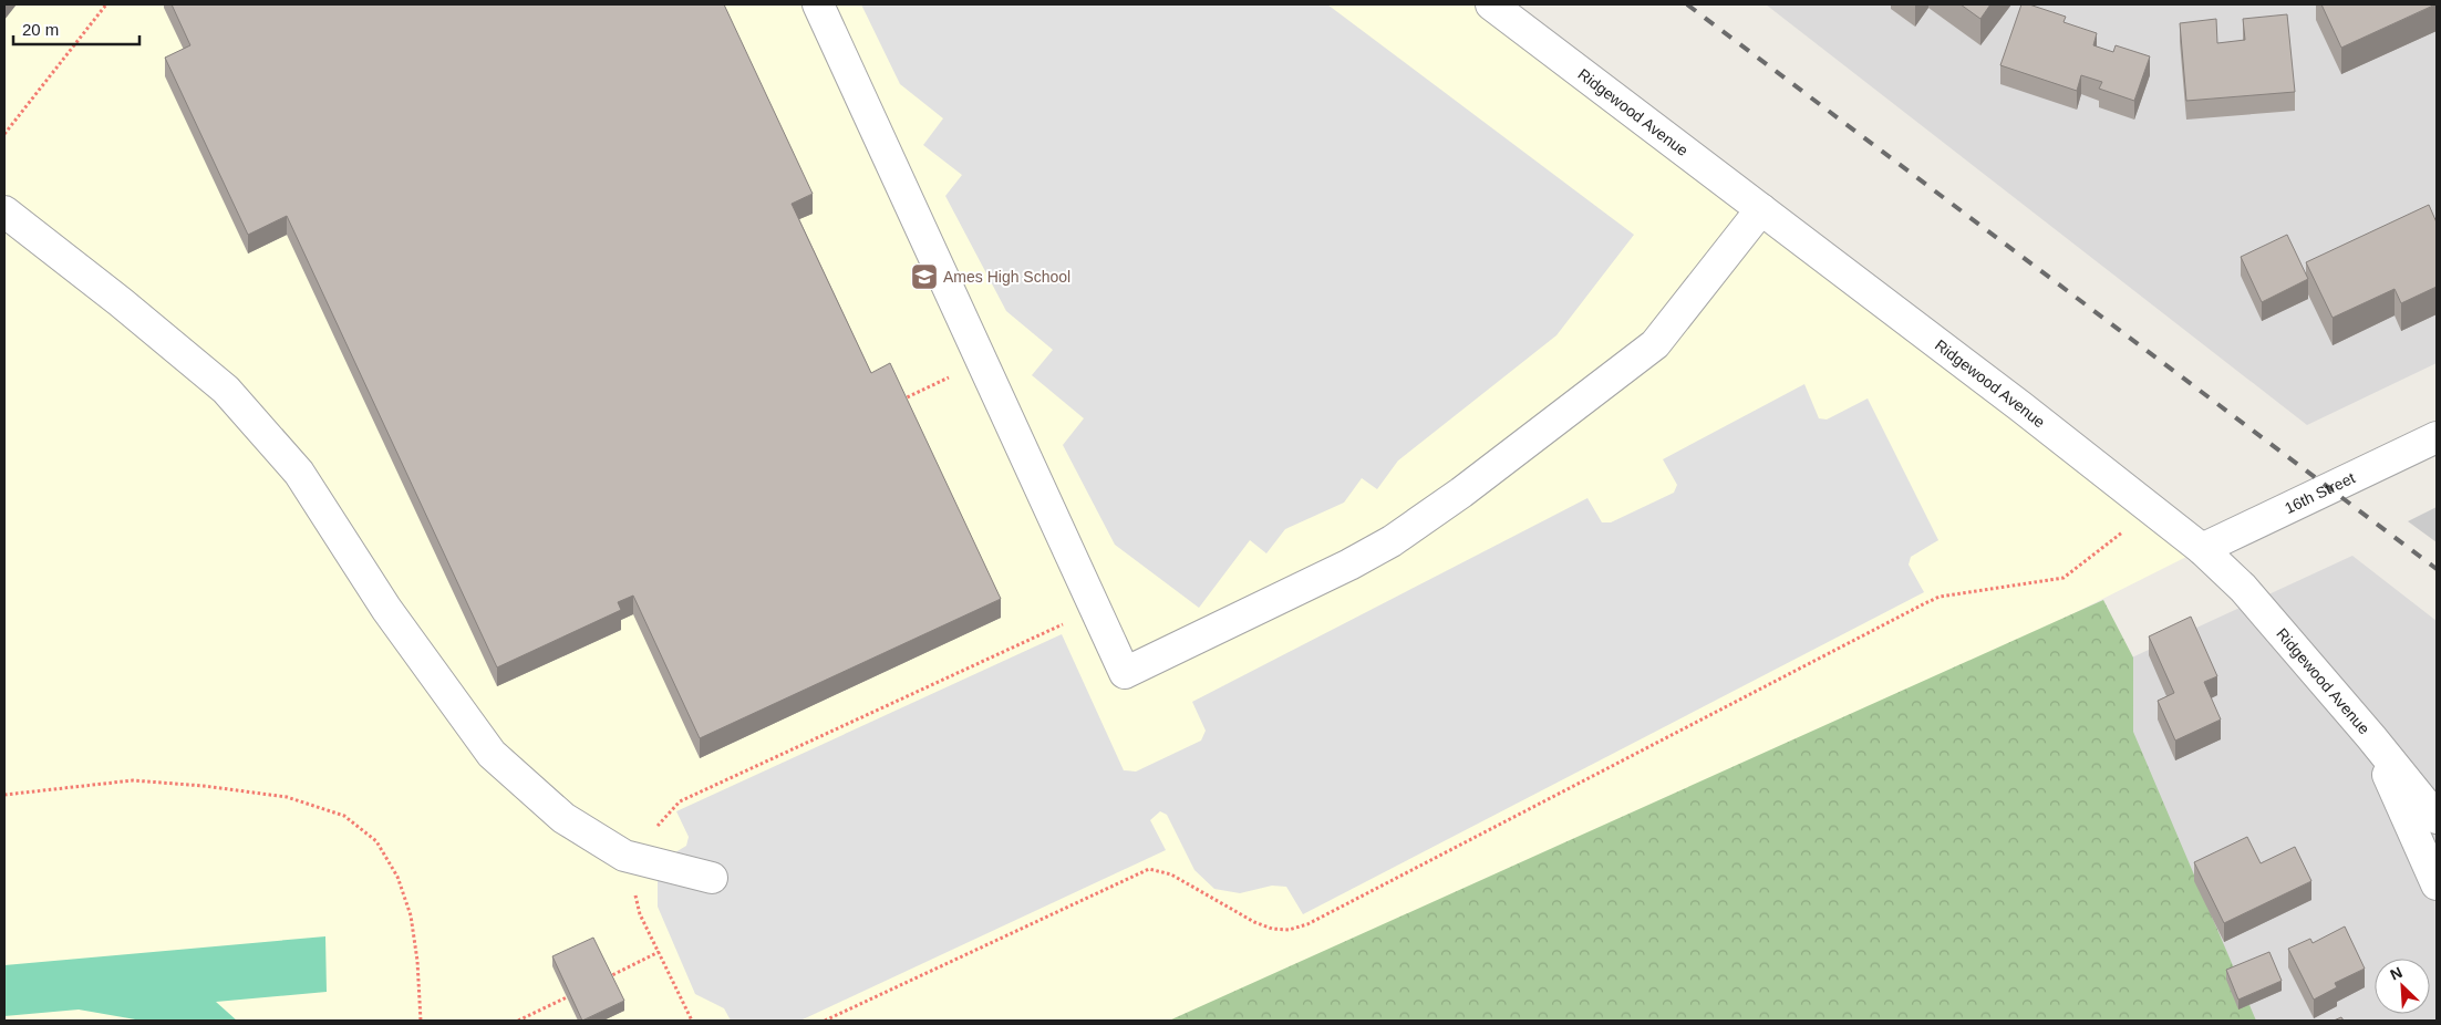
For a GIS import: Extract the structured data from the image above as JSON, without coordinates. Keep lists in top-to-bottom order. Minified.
{"streets":{"street":["Ridgewood Avenue","16th Street"]},"crossings":[["Ridgewood Avenue","16th Street"]],"places":{"school or university":["Ames High School"]},"scale_bar":"20 m","north":"top left"}
